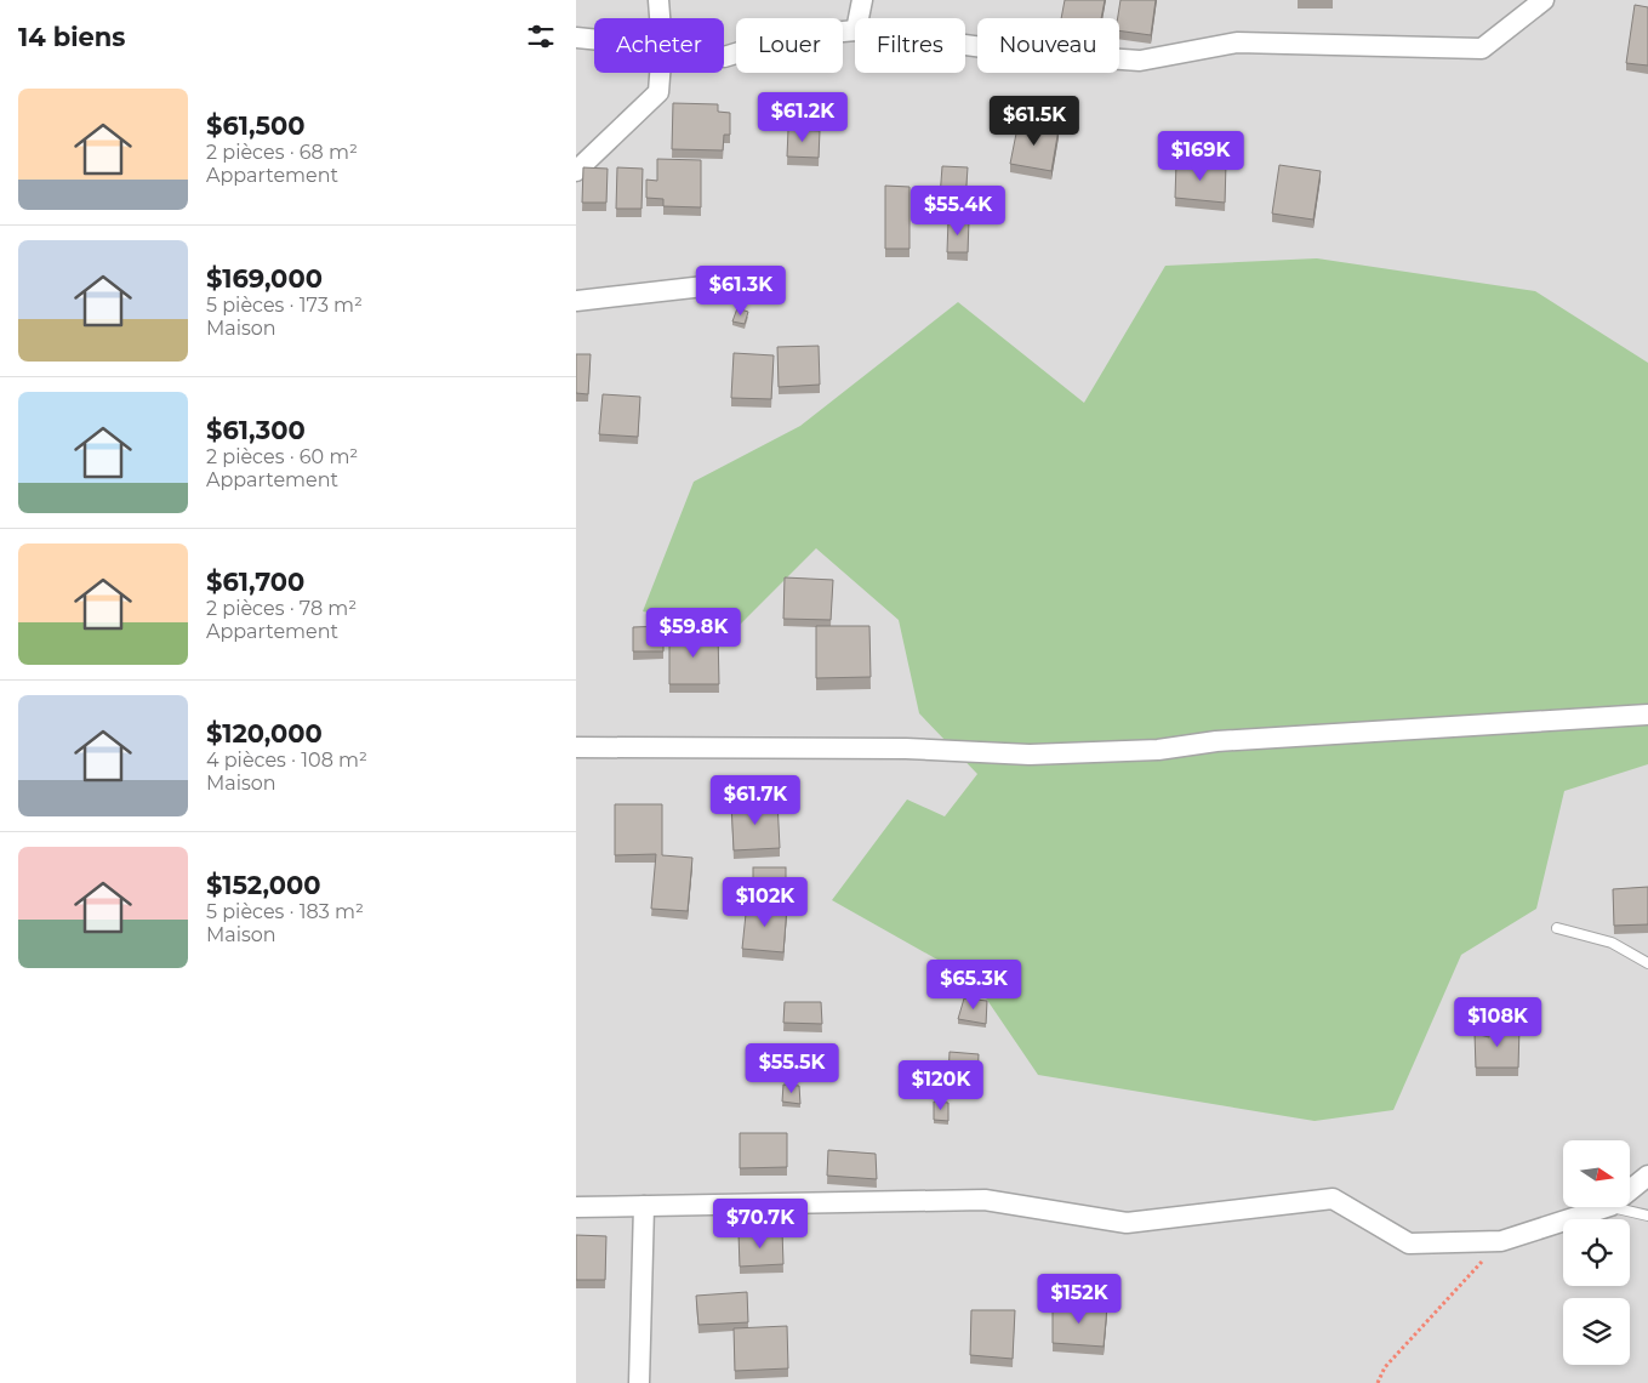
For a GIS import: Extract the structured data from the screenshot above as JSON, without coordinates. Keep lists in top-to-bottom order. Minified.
{"north":"right","page":{"heading":"14 biens","chip":["Acheter","Louer","Filtres","Nouveau"],"list":[{"name":"$61,500","note":"2 pièces · 68 m² · Appartement"},{"name":"$169,000","note":"5 pièces · 173 m² · Maison"},{"name":"$61,300","note":"2 pièces · 60 m² · Appartement"},{"name":"$61,700","note":"2 pièces · 78 m² · Appartement"},{"name":"$120,000","note":"4 pièces · 108 m² · Maison"},{"name":"$152,000","note":"5 pièces · 183 m² · Maison"}],"price":["$61.2K","$61.5K","$169K","$55.4K","$61.3K","$59.8K","$61.7K","$102K","$65.3K","$108K","$55.5K","$120K","$70.7K","$152K"]}}
